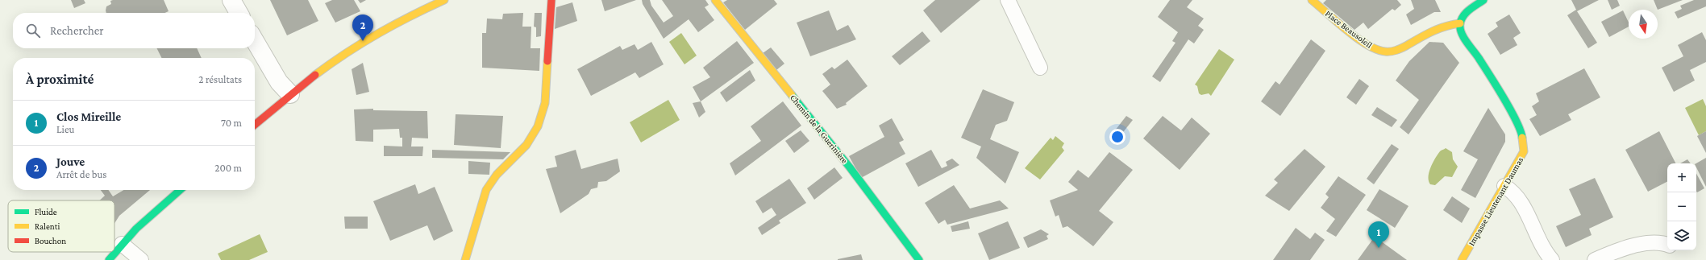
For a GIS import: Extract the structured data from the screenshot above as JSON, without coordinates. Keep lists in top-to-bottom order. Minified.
{"streets":{"street":["Place Beausoleil","Chemin de la Guerinière","Impasse Lieutenant Daumas"]},"crossings":[["Place Beausoleil","Impasse Lieutenant Daumas"]],"legend":["Fluide","Ralenti","Bouchon"],"north":"bottom","page":{"search":"Rechercher","pins":["2","1"],"heading":["À proximité","2 résultats"],"list":[{"mark":"1","name":"Clos Mireille","note":"Lieu","value":"70 m"},{"mark":"2","name":"Jouve","note":"Arrêt de bus","value":"200 m"}],"map_buttons":["+","−"]}}
